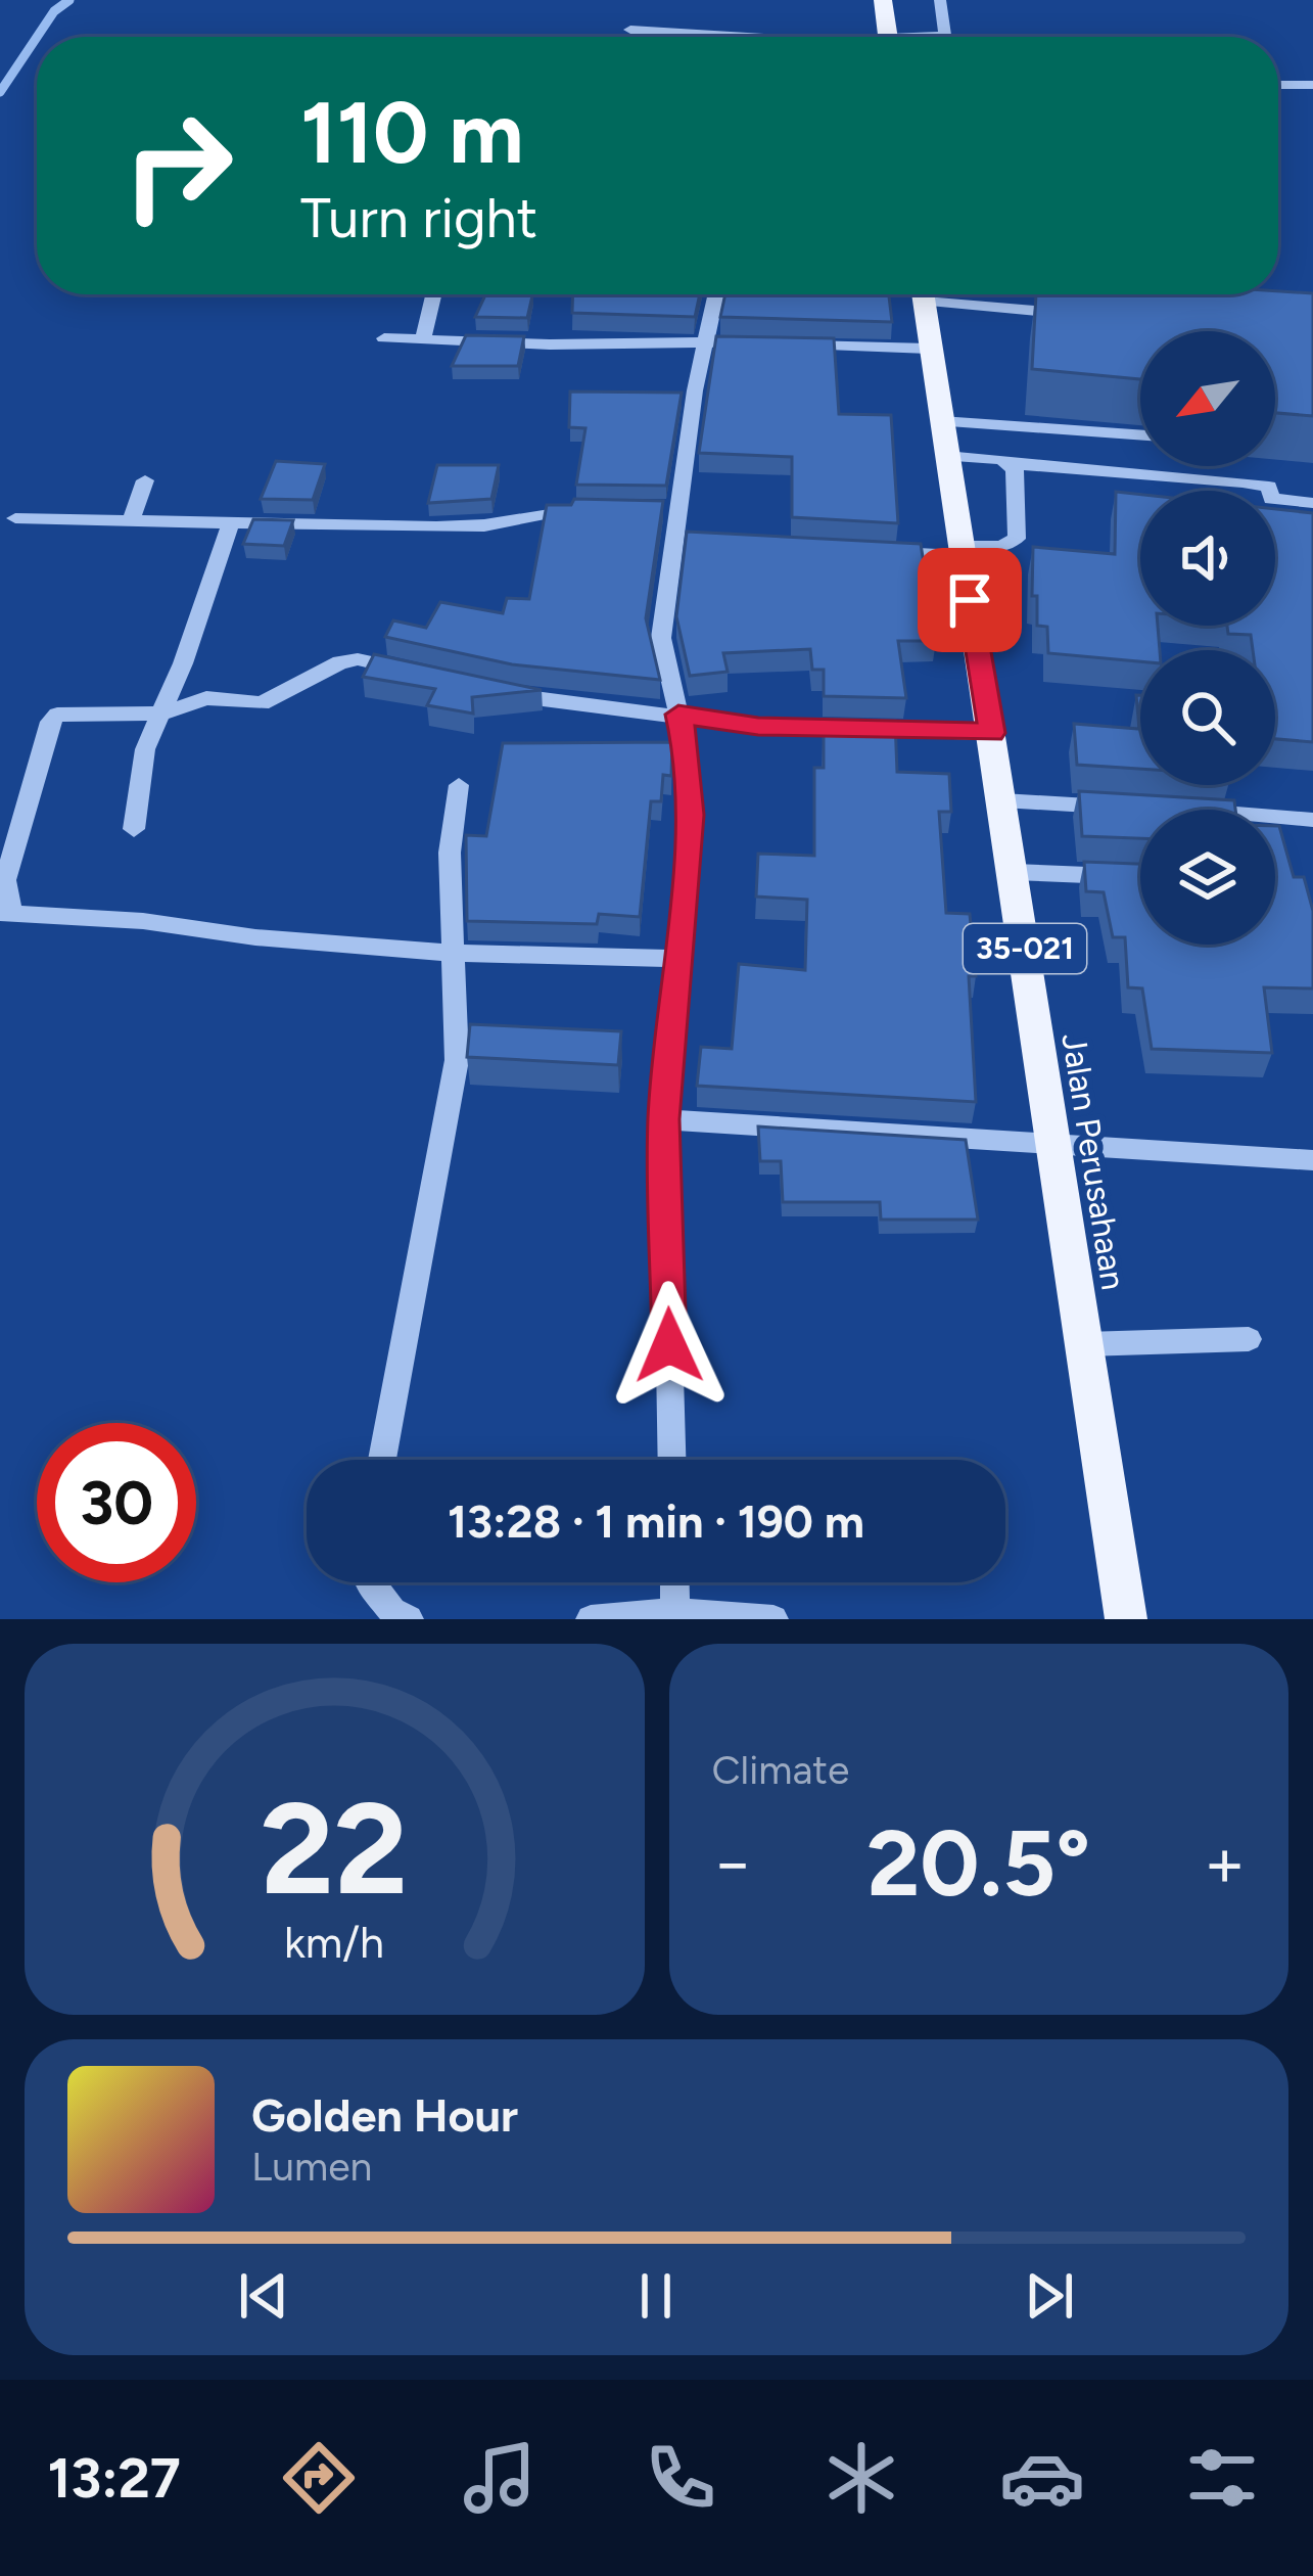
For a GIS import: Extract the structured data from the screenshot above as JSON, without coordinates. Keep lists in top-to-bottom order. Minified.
{"streets":{"main road":["35-021","Jalan Perusahaan"]},"north":"bottom left","page":{"turn":["110 m","Turn right"],"limit":"30","trip":"13:28 · 1 min · 190 m","tile":"Climate","heat":["−","20.5°","+"],"song":["Golden Hour","Lumen"],"tabs":"13:27","gauge":["22","km/h"]}}
